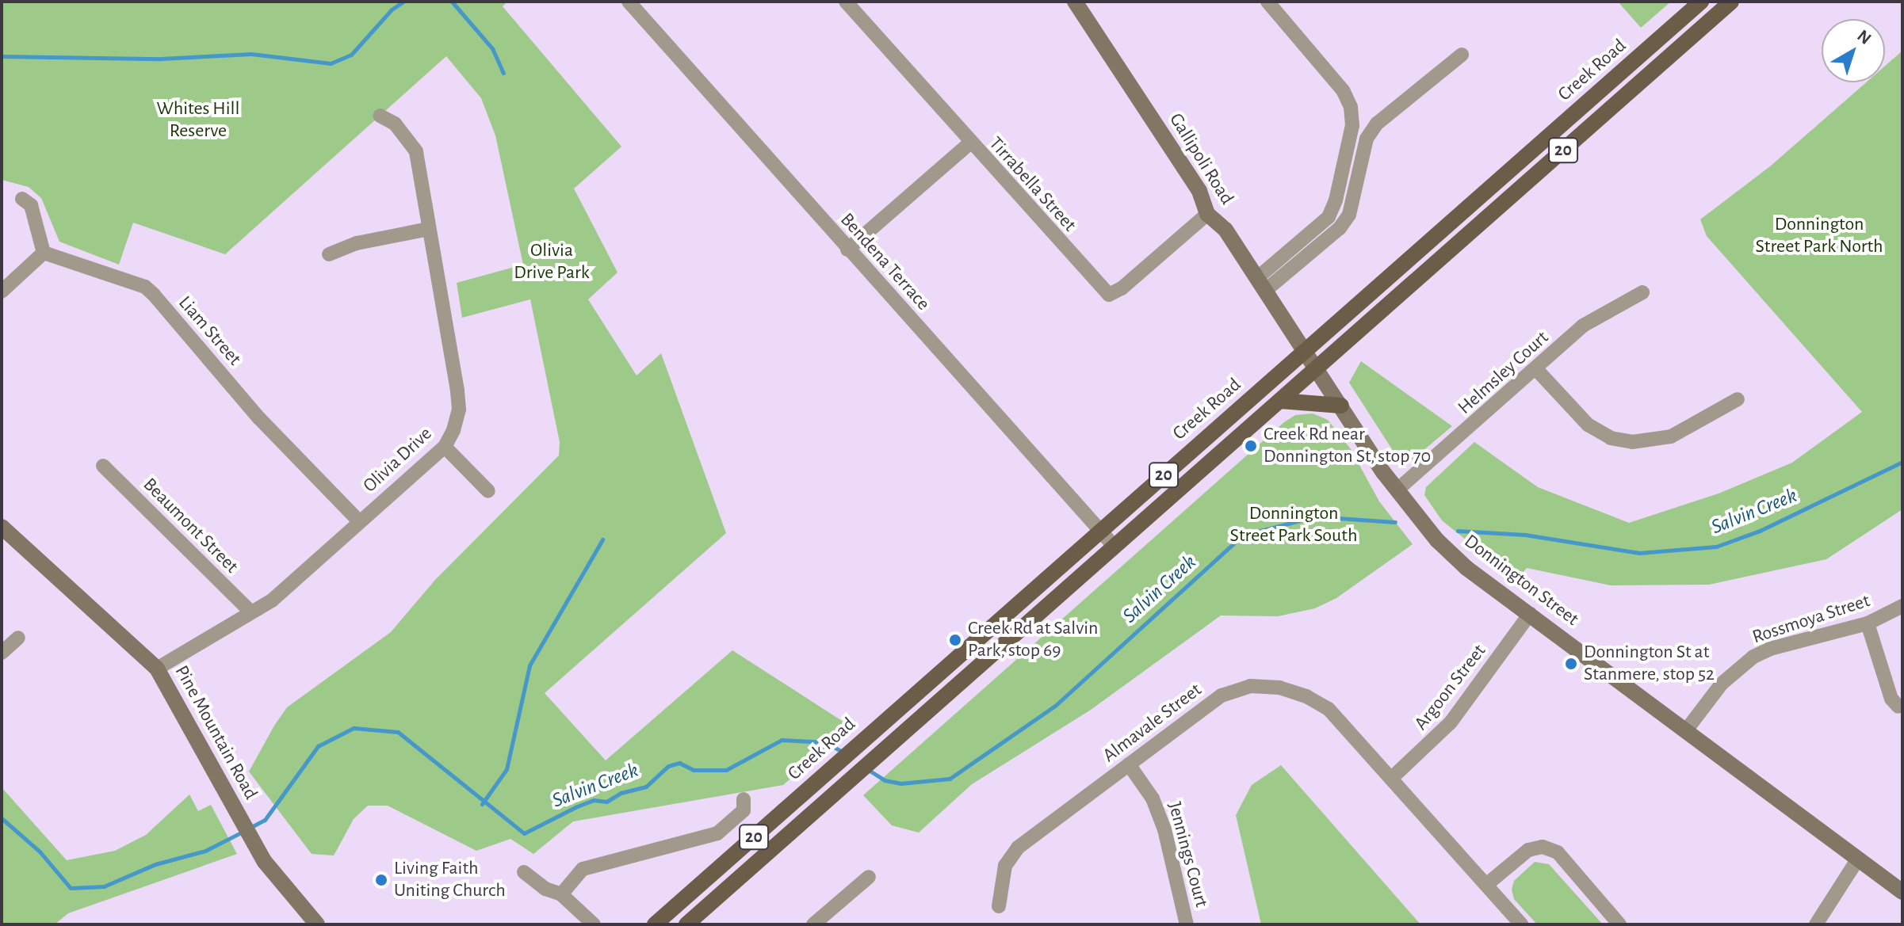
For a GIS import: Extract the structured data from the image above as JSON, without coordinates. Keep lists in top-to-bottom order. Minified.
{"streets":{"main road":["Creek Road","20"],"street":["Gallipoli Road","Tirrabella Street","Bendena Terrace","Liam Street","Helmsley Court","Olivia Drive","Beaumont Street","Donnington Street","Rossmoya Street","Argoon Street","Almavale Street","Pine Mountain Road","Jennings Court"]},"crossings":[["Creek Road","Gallipoli Road"],["Creek Road","Bendena Terrace"],["20","Gallipoli Road"],["20","Bendena Terrace"],["20","Donnington Street"],["Gallipoli Road","Tirrabella Street"],["Gallipoli Road","Donnington Street"],["Liam Street","Olivia Drive"],["Helmsley Court","Donnington Street"],["Olivia Drive","Beaumont Street"],["Olivia Drive","Pine Mountain Road"],["Donnington Street","Rossmoya Street"],["Donnington Street","Argoon Street"],["Argoon Street","Almavale Street"],["Almavale Street","Jennings Court"]],"water":["Salvin Creek"],"parks":["Whites Hill Reserve","Donnington Street Park North","Olivia Drive Park","Donnington Street Park South"],"places":["Creek Rd near Donnington St, stop 70","Creek Rd at Salvin Park, stop 69","Donnington St at Stanmere, stop 52","Living Faith Uniting Church"],"north":"top right"}
